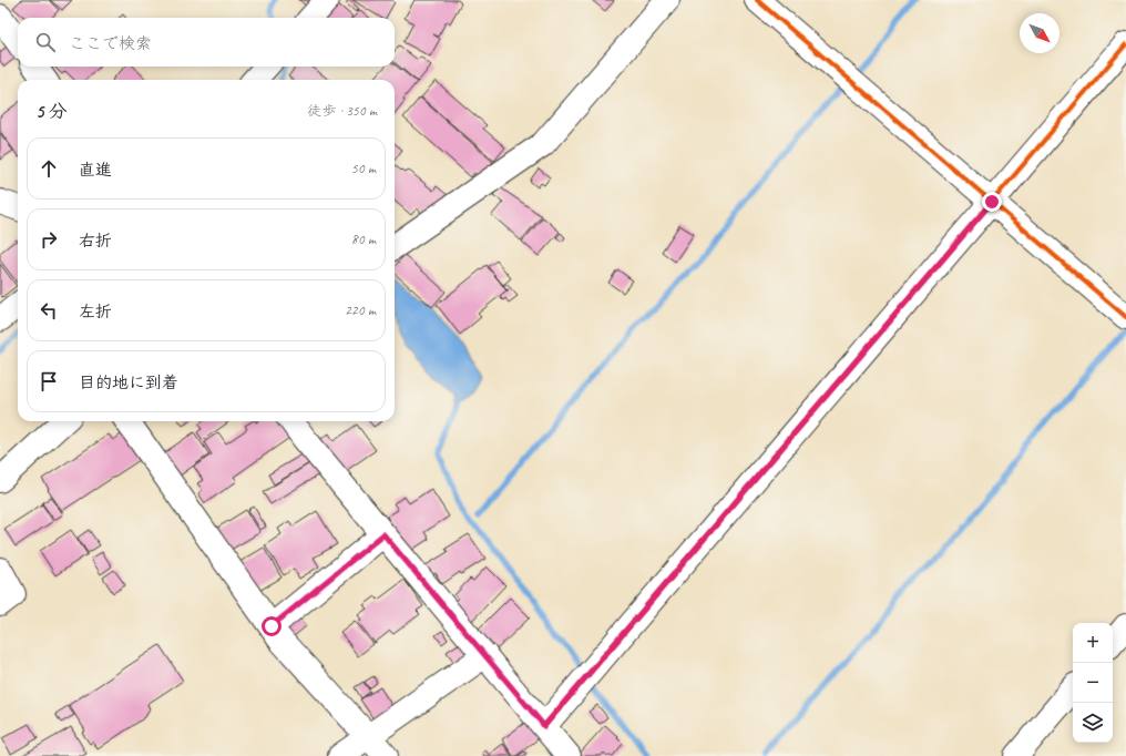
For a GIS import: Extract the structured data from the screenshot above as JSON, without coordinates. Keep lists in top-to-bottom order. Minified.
{"north":"bottom right","page":{"search":"ここで検索","heading":["5 分","徒歩 · 350 m"],"list":[["直進","50 m"],["右折","80 m"],["左折","220 m"],"目的地に到着"],"map_buttons":["+","−"]}}
